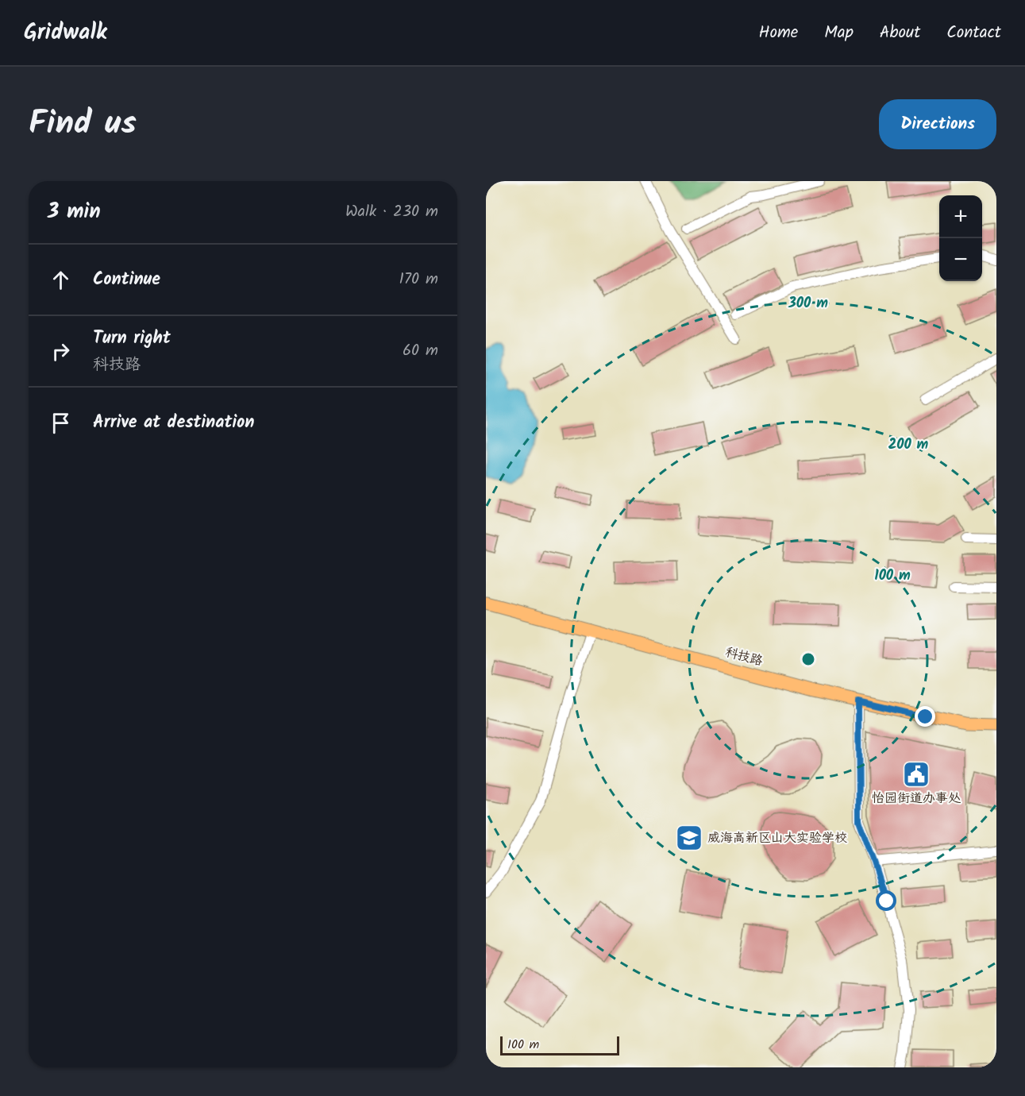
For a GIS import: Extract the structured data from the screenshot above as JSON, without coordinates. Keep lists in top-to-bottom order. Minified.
{"streets":{"main road":["科技路"]},"places":{"public building":["怡园街道办事处"],"school or university":["威海高新区山大实验学校"]},"scale_bar":"100 m","page":{"header":"Gridwalk","nav":["Home","Map","About","Contact"],"title":"Find us","buttons":"Directions","heading":["3 min","Walk · 230 m"],"map_buttons":["+","−"],"list":[["Continue","170 m"],["Turn right","科技路","60 m"],"Arrive at destination"],"scale":"100 m"},"rings":["300 m","200 m","100 m"]}
